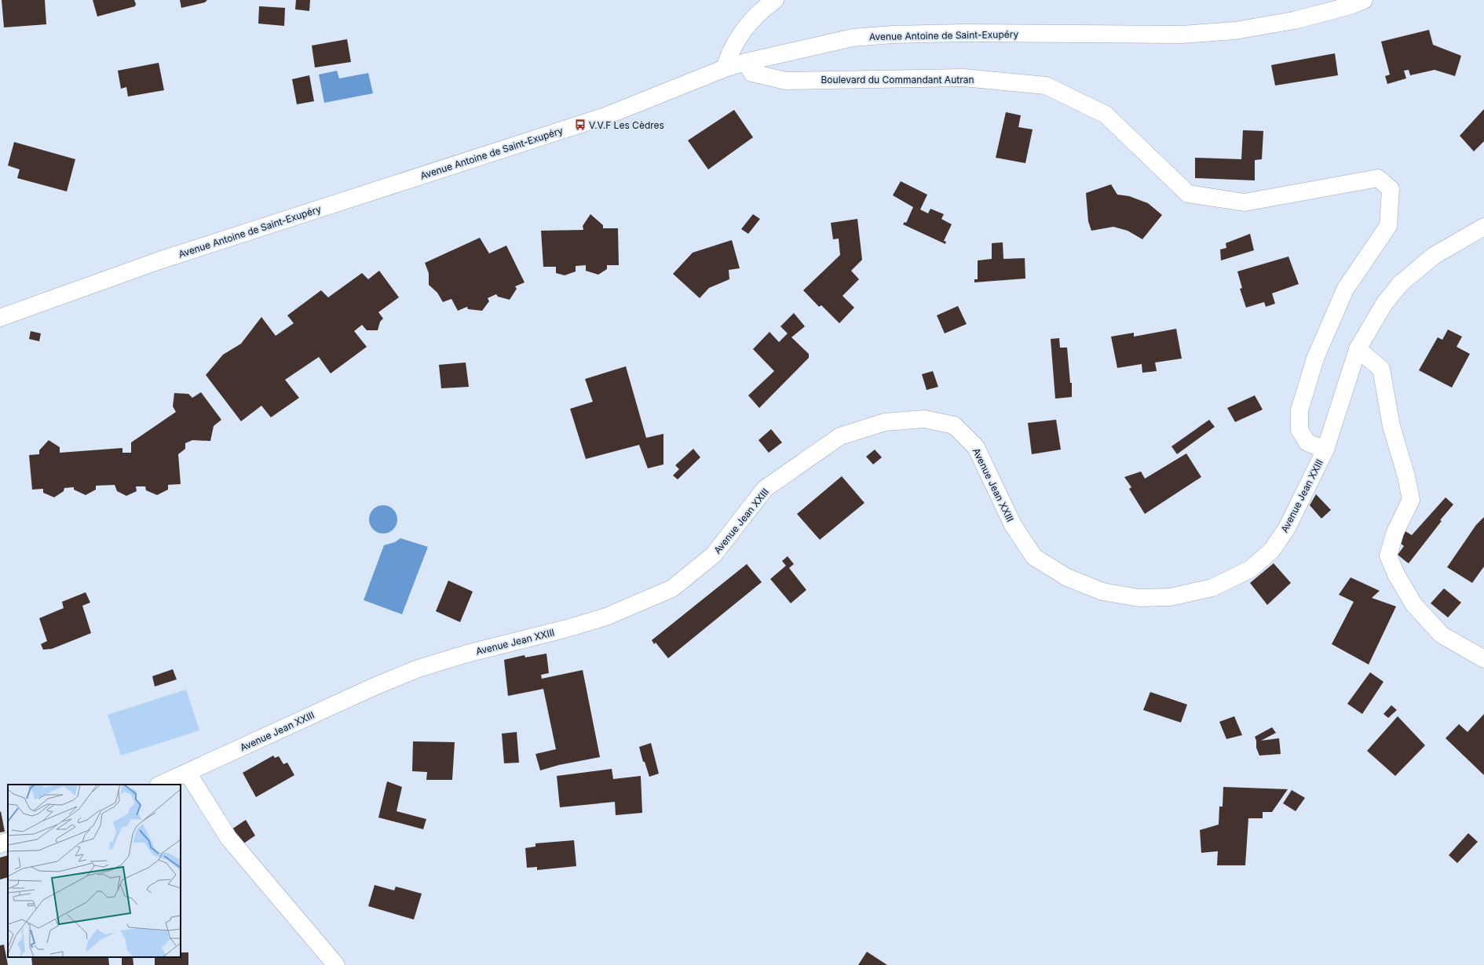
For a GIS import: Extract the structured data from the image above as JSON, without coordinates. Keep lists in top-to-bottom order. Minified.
{"streets":{"street":["Avenue Antoine de Saint-Exupéry","Boulevard du Commandant Autran","Avenue Jean XXIII"]},"crossings":[["Avenue Antoine de Saint-Exupéry","Boulevard du Commandant Autran"],["Boulevard du Commandant Autran","Avenue Jean XXIII"]],"places":{"bus stop":["V.V.F Les Cèdres"]}}
